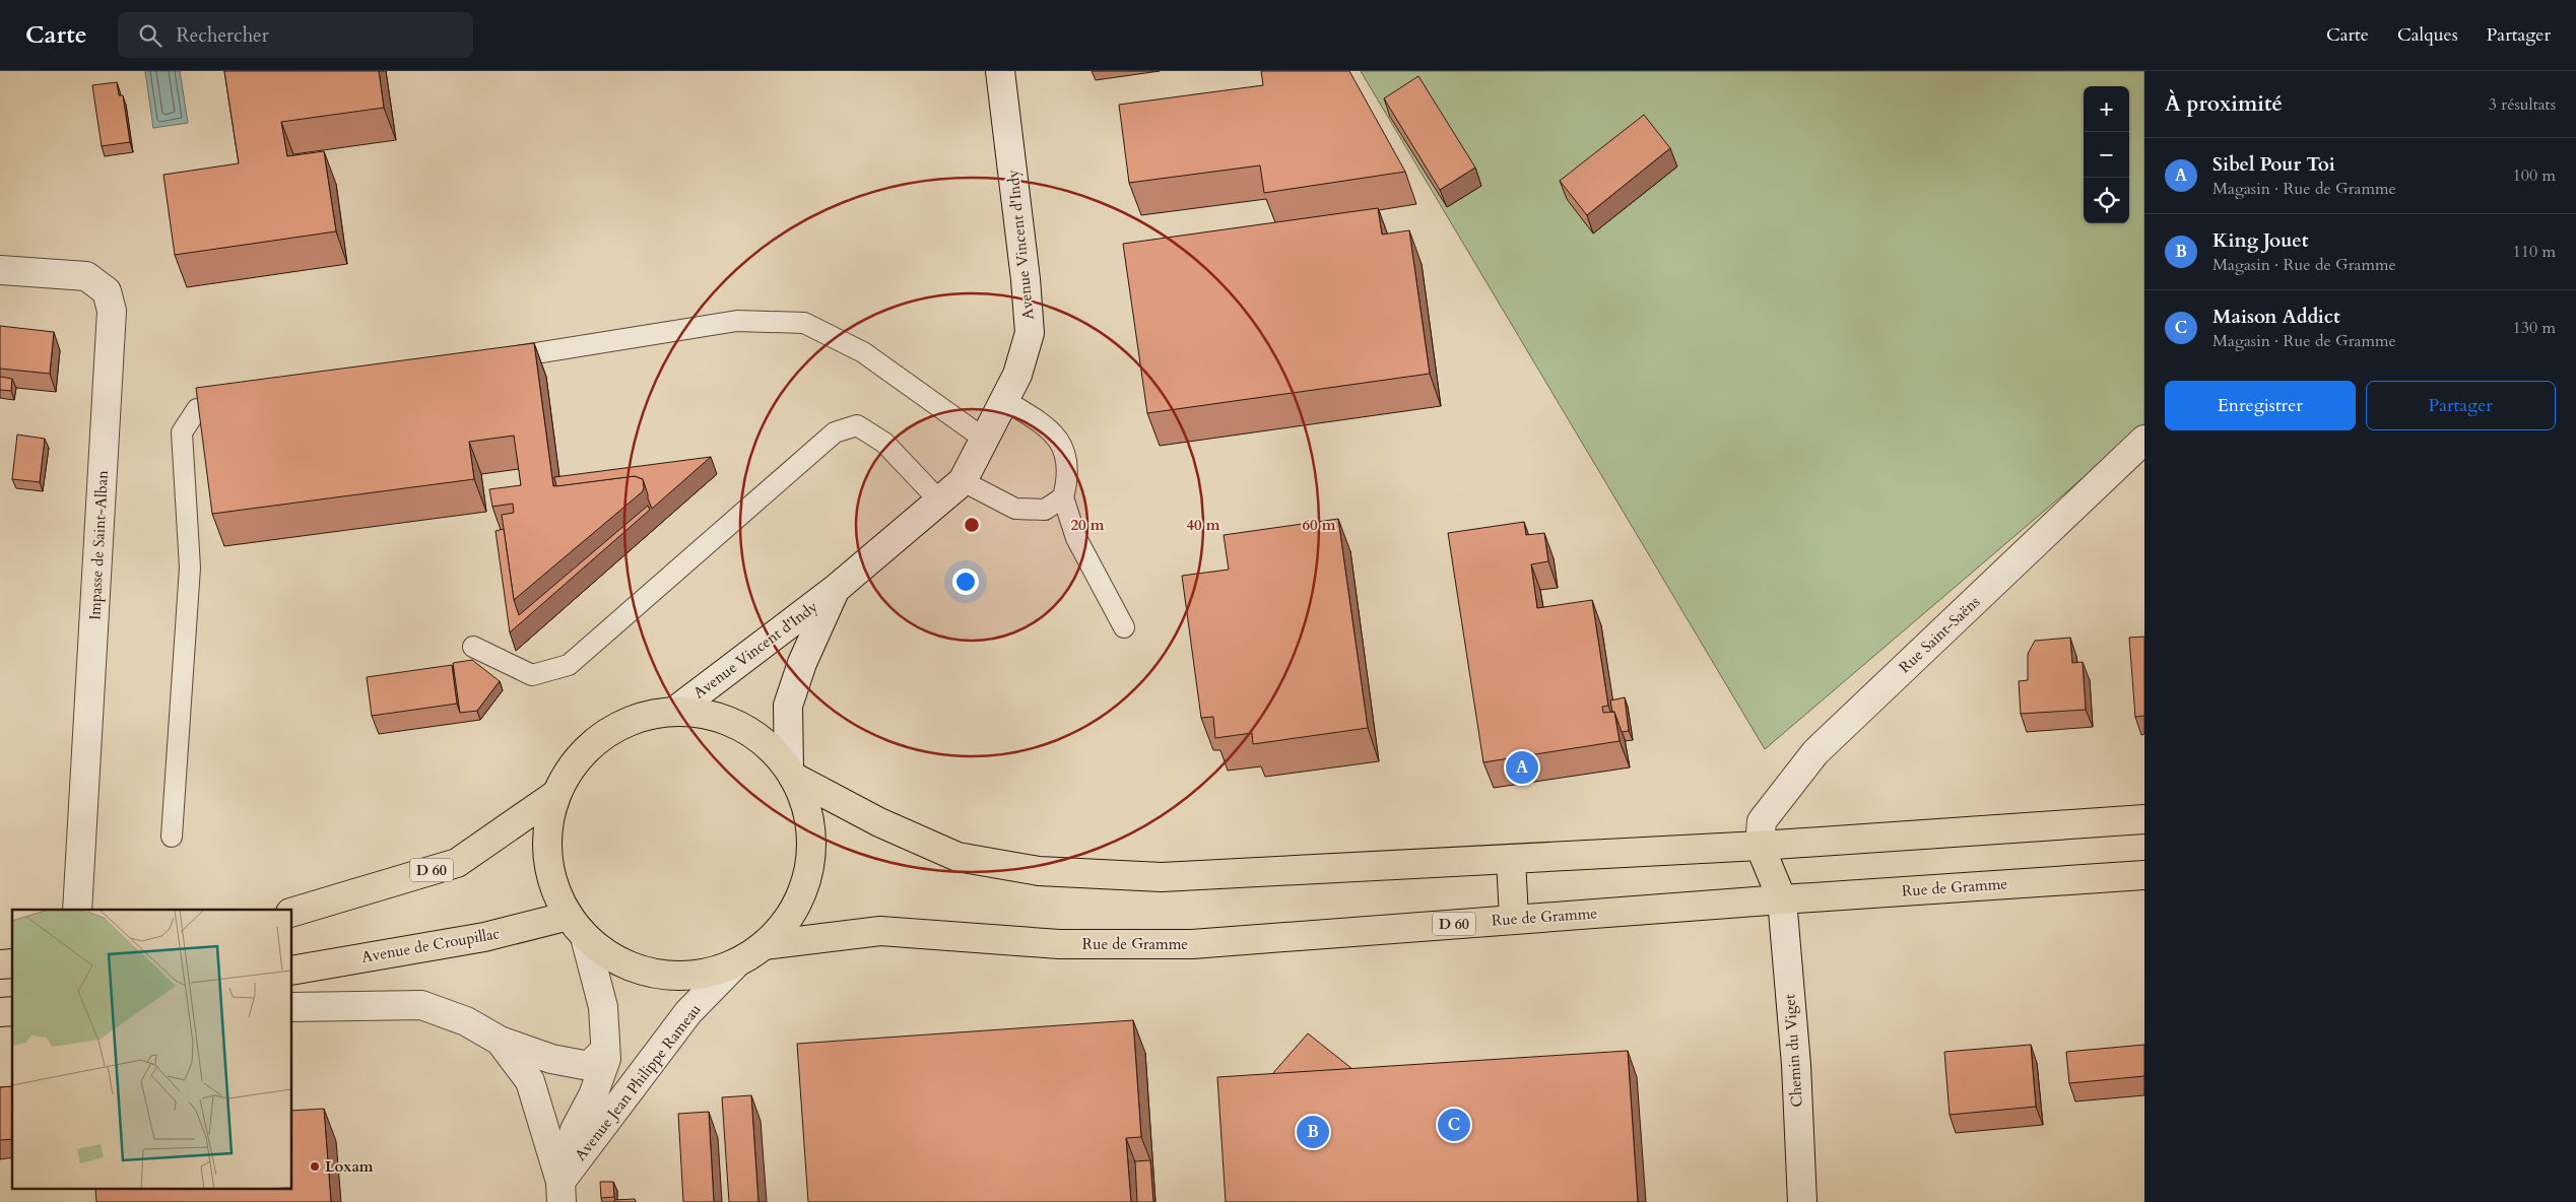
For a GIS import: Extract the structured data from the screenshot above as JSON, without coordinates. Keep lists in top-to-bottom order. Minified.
{"streets":{"main road":["D 60","Rue de Gramme","Avenue de Croupillac"],"street":["Avenue Vincent d'Indy","Impasse de Saint-Alban","Rue Saint-Saëns","Chemin du Viget","Avenue Jean Philippe Rameau"]},"crossings":[["Rue de Gramme","Chemin du Viget"]],"places":["Loxam"],"page":{"header":"Carte","search":"Rechercher","nav":["Carte","Calques","Partager"],"heading":["À proximité","3 résultats"],"map_buttons":["+","−"],"list":[{"mark":"A","name":"Sibel Pour Toi","note":"Magasin · Rue de Gramme","value":"100 m"},{"mark":"B","name":"King Jouet","note":"Magasin · Rue de Gramme","value":"110 m"},{"mark":"C","name":"Maison Addict","note":"Magasin · Rue de Gramme","value":"130 m"}],"buttons":["Enregistrer","Partager"],"pins":["A","C","B"]},"rings":["20 m","40 m","60 m"]}
